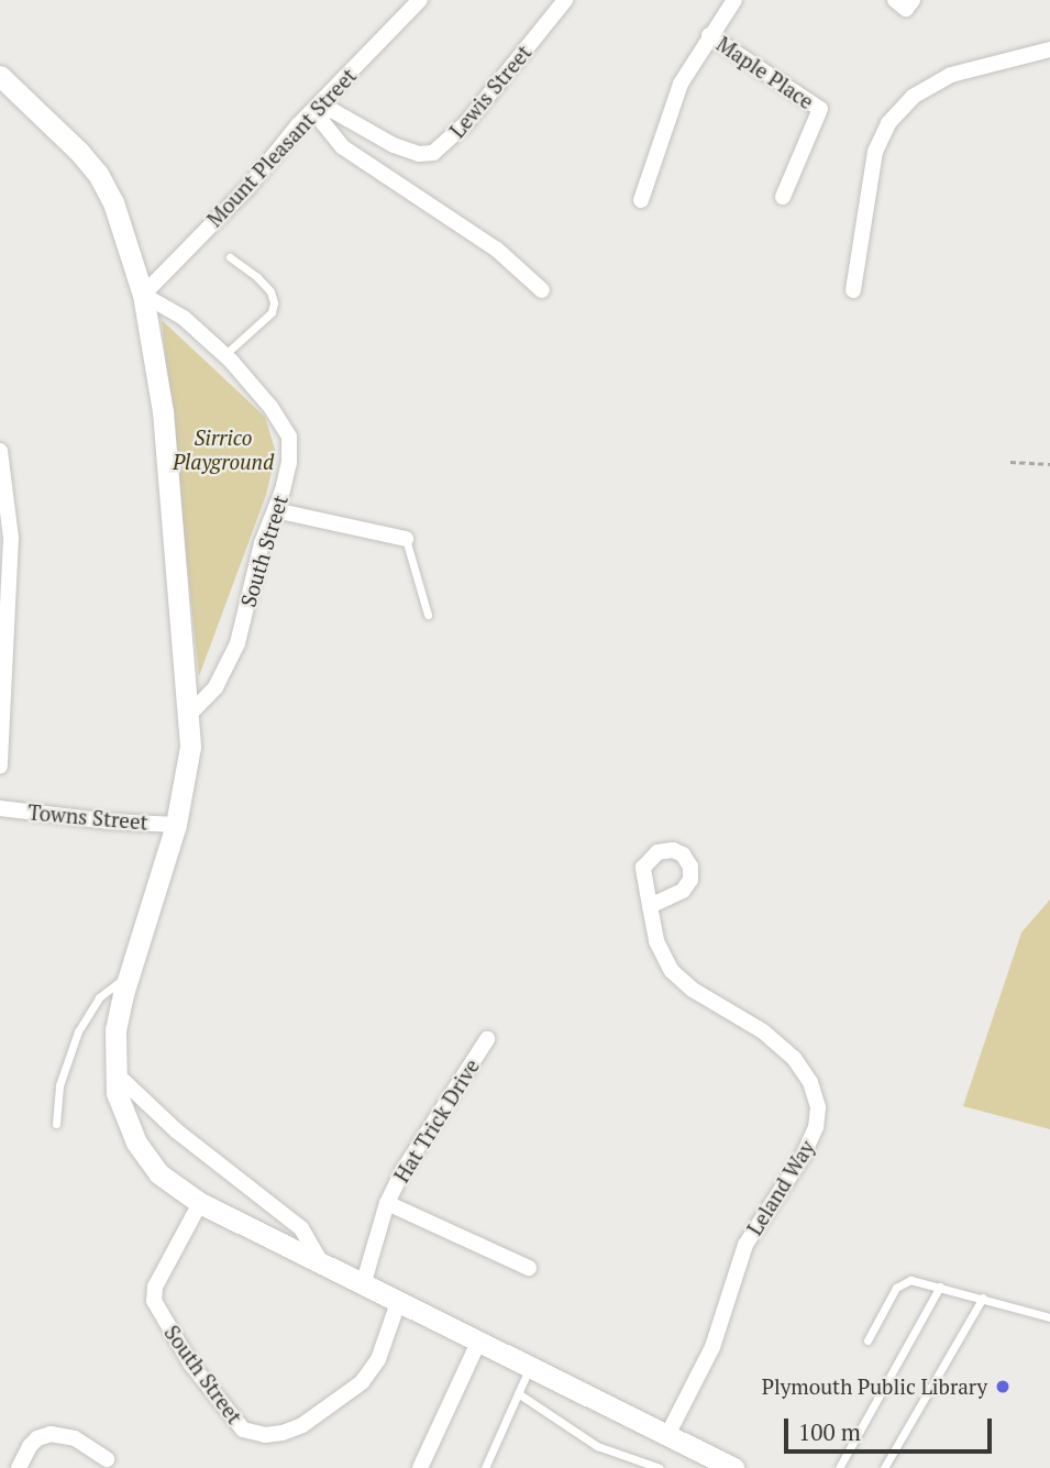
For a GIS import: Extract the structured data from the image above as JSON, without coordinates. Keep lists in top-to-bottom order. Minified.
{"streets":{"street":["Maple Place","Lewis Street","Mount Pleasant Street","South Street","Towns Street","Hat Trick Drive","Leland Way"]},"crossings":[["Lewis Street","Mount Pleasant Street"],["Mount Pleasant Street","South Street"]],"parks":["Sirrico Playground"],"places":["Plymouth Public Library"],"scale_bar":"100 m"}
